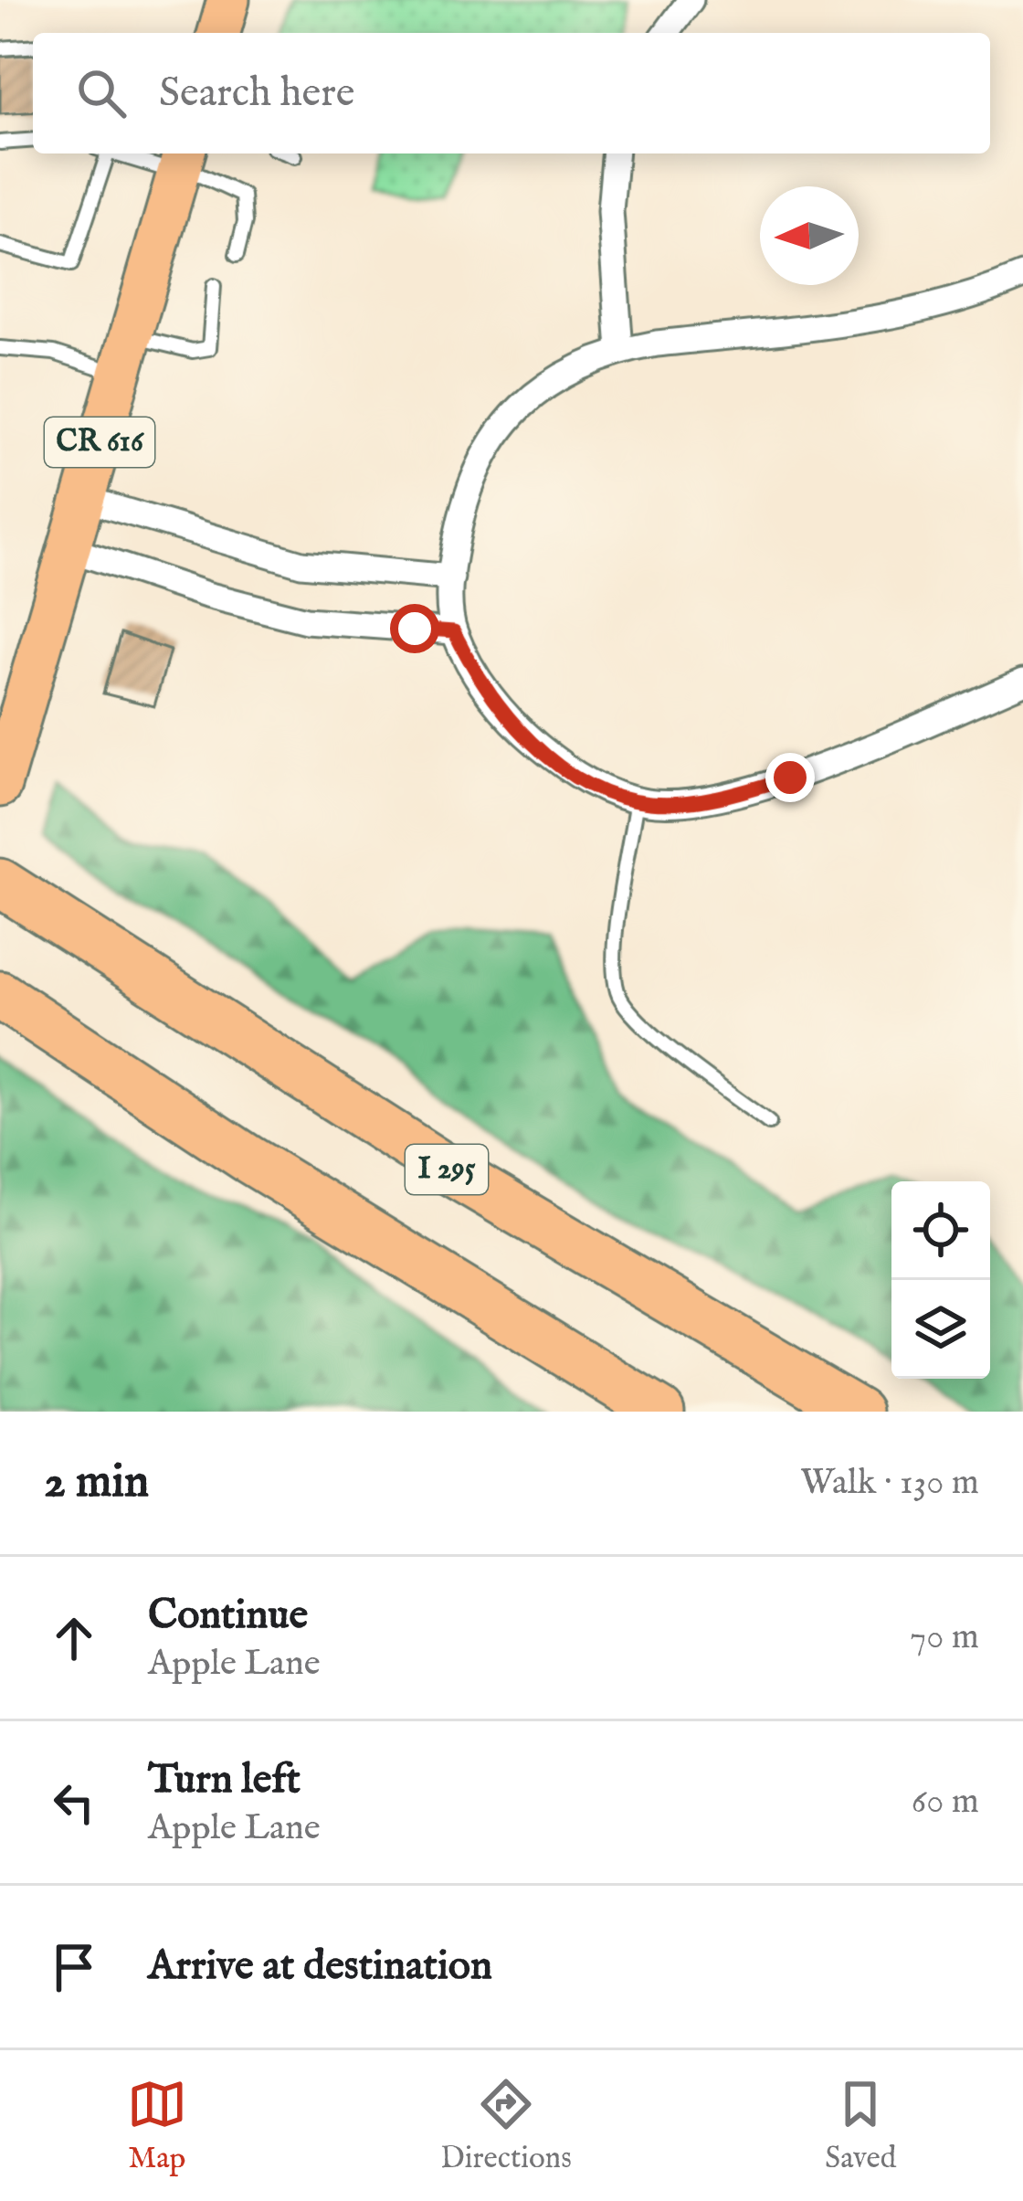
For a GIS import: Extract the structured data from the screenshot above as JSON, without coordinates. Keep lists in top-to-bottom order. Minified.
{"streets":{"highway":["I 295"],"main road":["CR 616"]},"north":"left","page":{"search":"Search here","heading":["2 min","Walk · 130 m"],"list":[["Continue","Apple Lane","70 m"],["Turn left","Apple Lane","60 m"],"Arrive at destination"],"nav":["Map","Directions","Saved"]}}
